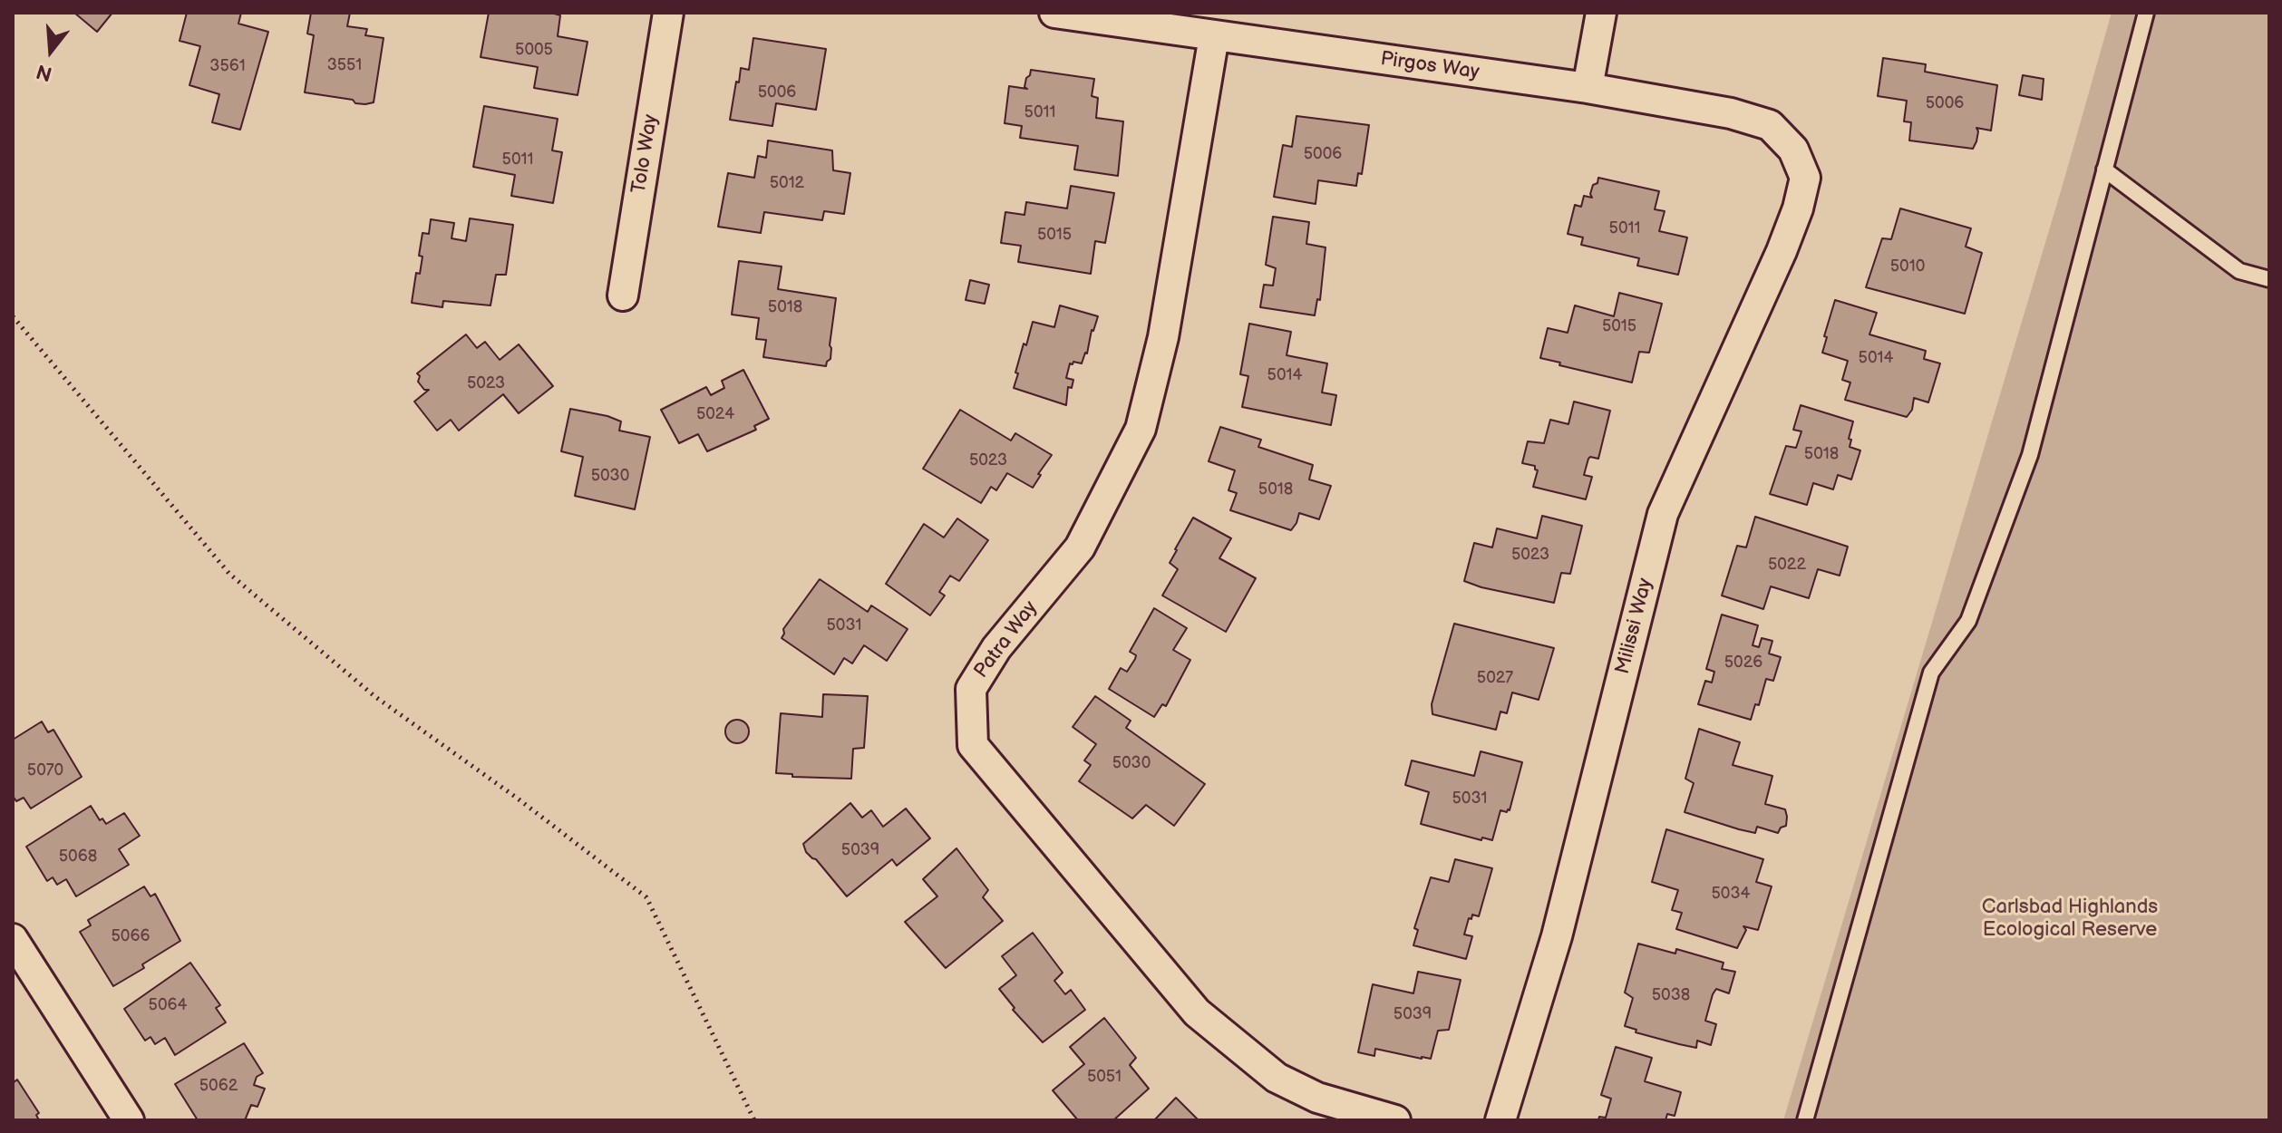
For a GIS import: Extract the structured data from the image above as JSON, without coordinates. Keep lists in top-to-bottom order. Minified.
{"streets":{"street":["Pirgos Way","Tolo Way","Milissi Way","Patra Way"]},"crossings":[["Pirgos Way","Milissi Way"],["Pirgos Way","Patra Way"]],"parks":["Carlsbad Highlands Ecological Reserve"],"house_numbers":["5005","3551","3561","5006","5006","5011","5006","5011","5012","5011","5015","5010","5018","5015","5014","5014","5023","5024","5018","5023","5030","5018","5023","5022","5031","5026","5027","5030","5070","5031","5039","5068","5034","5066","5038","5064","5039","5051","5062"],"north":"bottom"}
